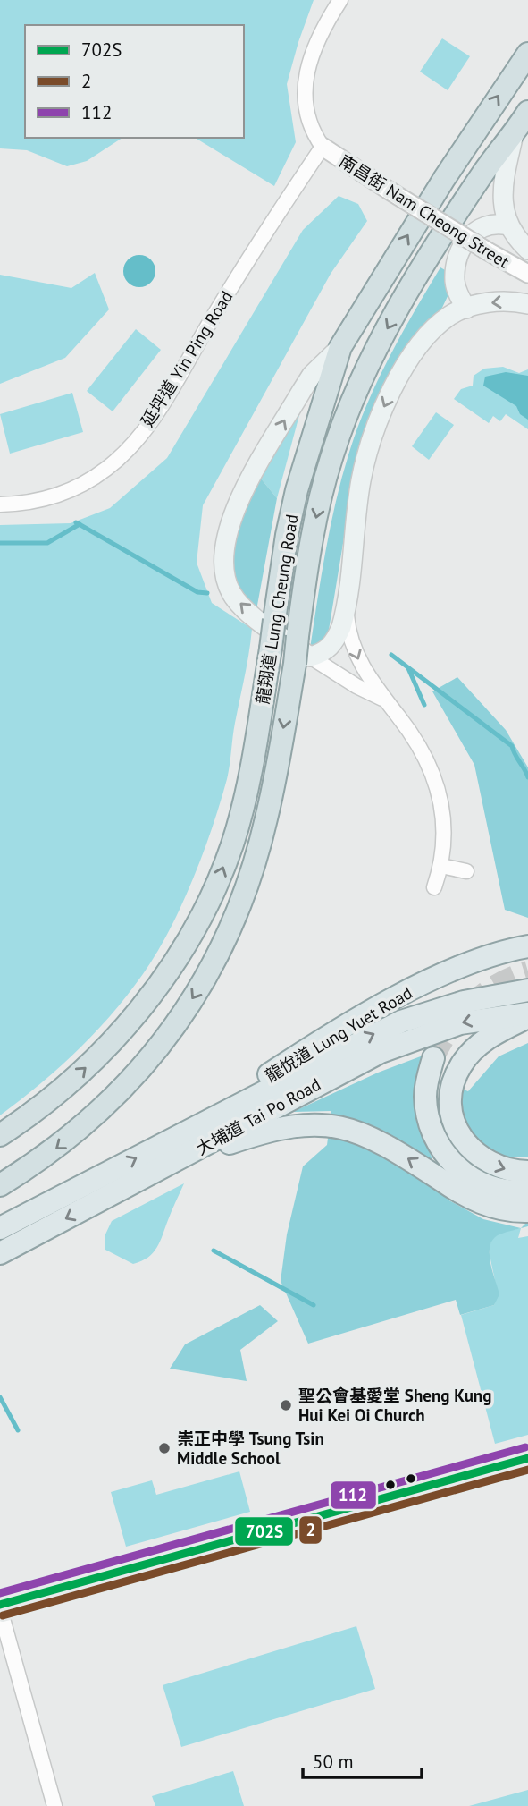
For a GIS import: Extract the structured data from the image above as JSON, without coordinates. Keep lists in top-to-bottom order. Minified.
{"streets":{"highway":["龍翔道 Lung Cheung Road"],"main road":["南昌街 Nam Cheong Street","龍悅道 Lung Yuet Road","大埔道 Tai Po Road"],"street":["延坪道 Yin Ping Road"]},"crossings":[["南昌街 Nam Cheong Street","延坪道 Yin Ping Road"],["南昌街 Nam Cheong Street","龍翔道 Lung Cheung Road"],["龍悅道 Lung Yuet Road","大埔道 Tai Po Road"]],"places":["聖公會基愛堂 Sheng Kung Hui Kei Oi Church","崇正中學 Tsung Tsin Middle School"],"lines":["transit line 112","transit line 702S","transit line 2"],"legend":["702S","2","112"],"scale_bar":"50 m"}
